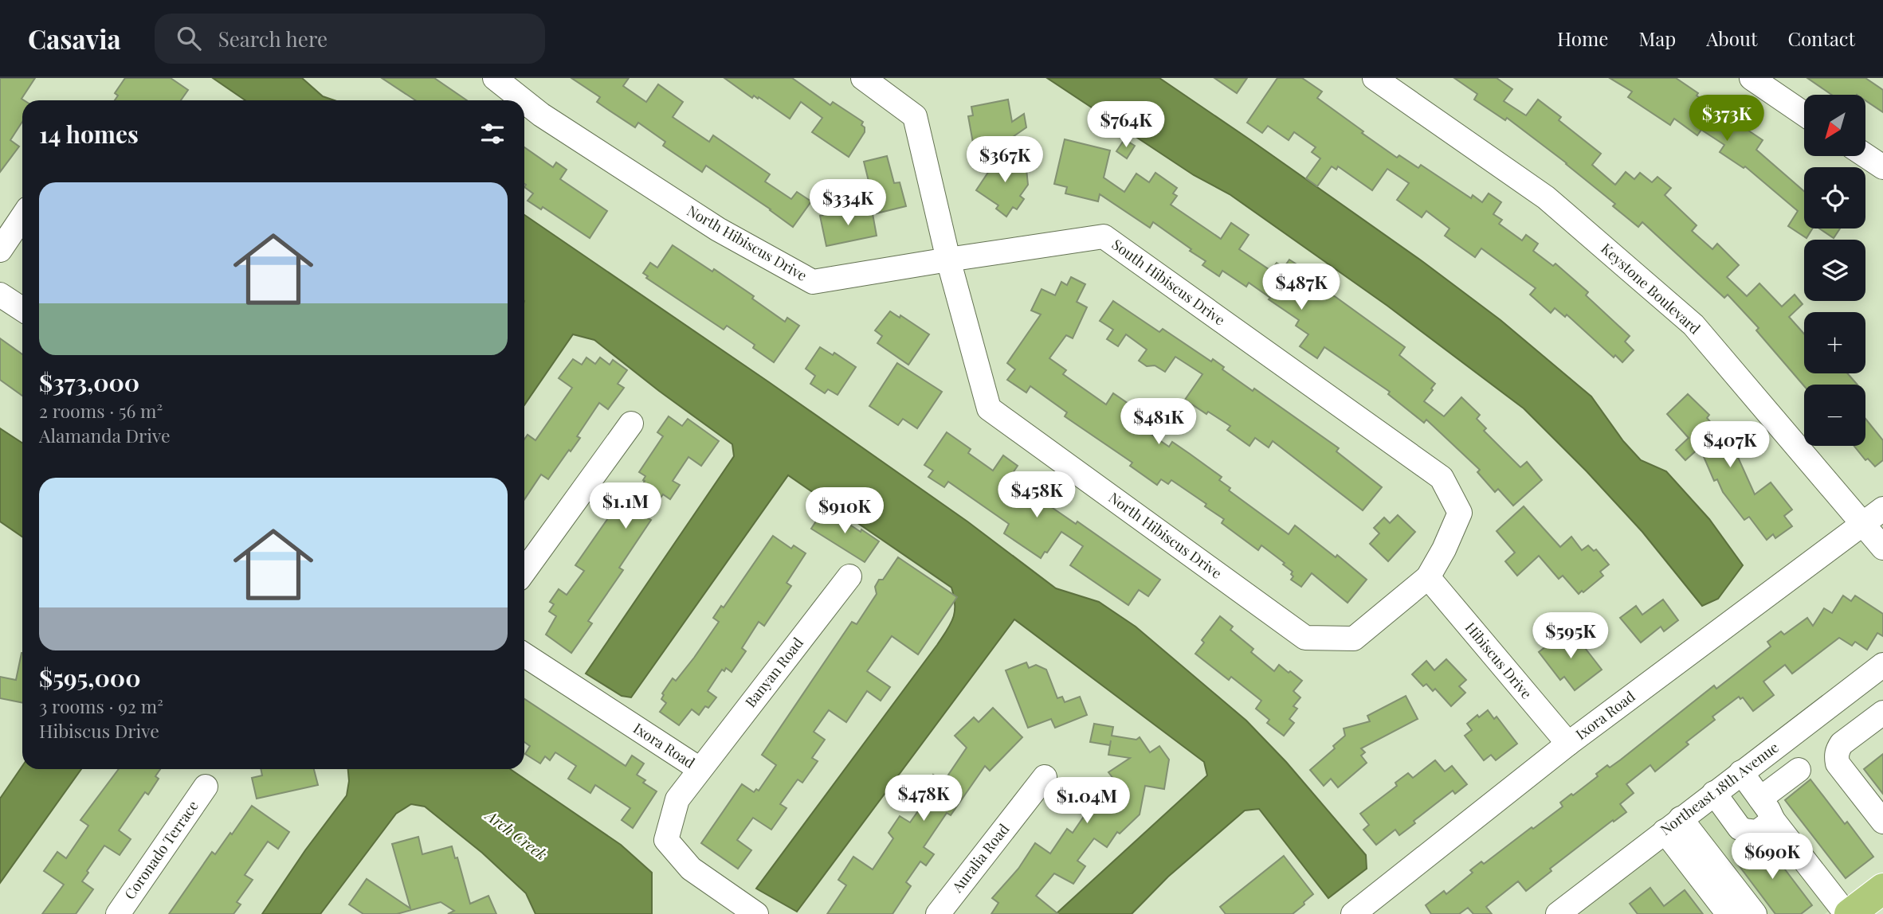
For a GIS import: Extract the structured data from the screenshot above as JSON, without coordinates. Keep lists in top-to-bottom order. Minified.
{"streets":{"street":["North Hibiscus Drive","South Hibiscus Drive","Keystone Boulevard","Hibiscus Drive","Banyan Road","Ixora Road","Northeast 18th Avenue","Coronado Terrace","Auralia Road"]},"crossings":[["North Hibiscus Drive","South Hibiscus Drive"],["North Hibiscus Drive","Hibiscus Drive"],["South Hibiscus Drive","Hibiscus Drive"],["Keystone Boulevard","Ixora Road"],["Hibiscus Drive","Ixora Road"],["Banyan Road","Ixora Road"]],"water":["Arch Creek"],"north":"bottom left","page":{"header":"Casavia","search":"Search here","nav":["Home","Map","About","Contact"],"map_buttons":["+","−"],"price":["$373K","$764K","$367K","$334K","$487K","$481K","$407K","$458K","$1.1M","$910K","$595K","$478K","$1.04M","$690K"],"heading":"14 homes","list":[{"name":"$373,000","note":"2 rooms · 56 m² · Alamanda Drive"},{"name":"$595,000","note":"3 rooms · 92 m² · Hibiscus Drive"}]}}
